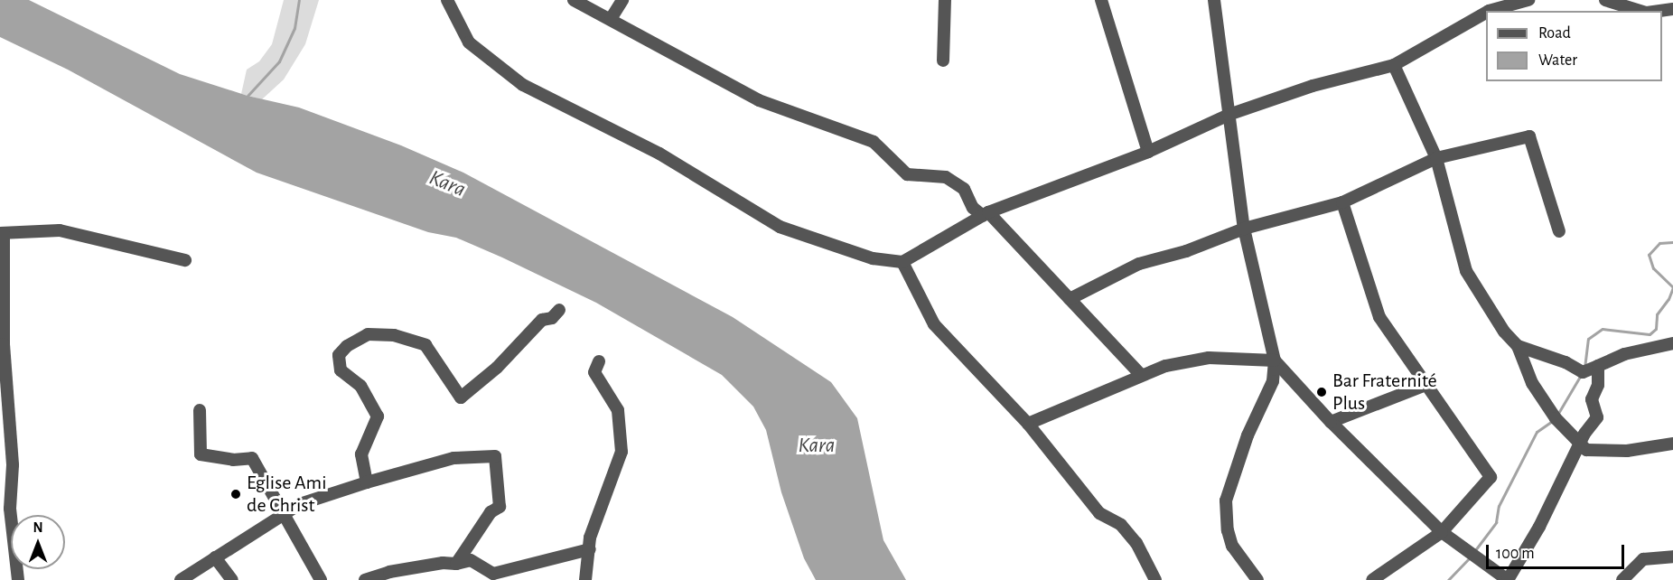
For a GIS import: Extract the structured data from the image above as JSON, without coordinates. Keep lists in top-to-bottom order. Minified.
{"water":["Kara"],"places":["Bar Fraternité Plus","Eglise Ami de Christ"],"legend":["Road","Water"],"scale_bar":"100 m","north":"top"}
